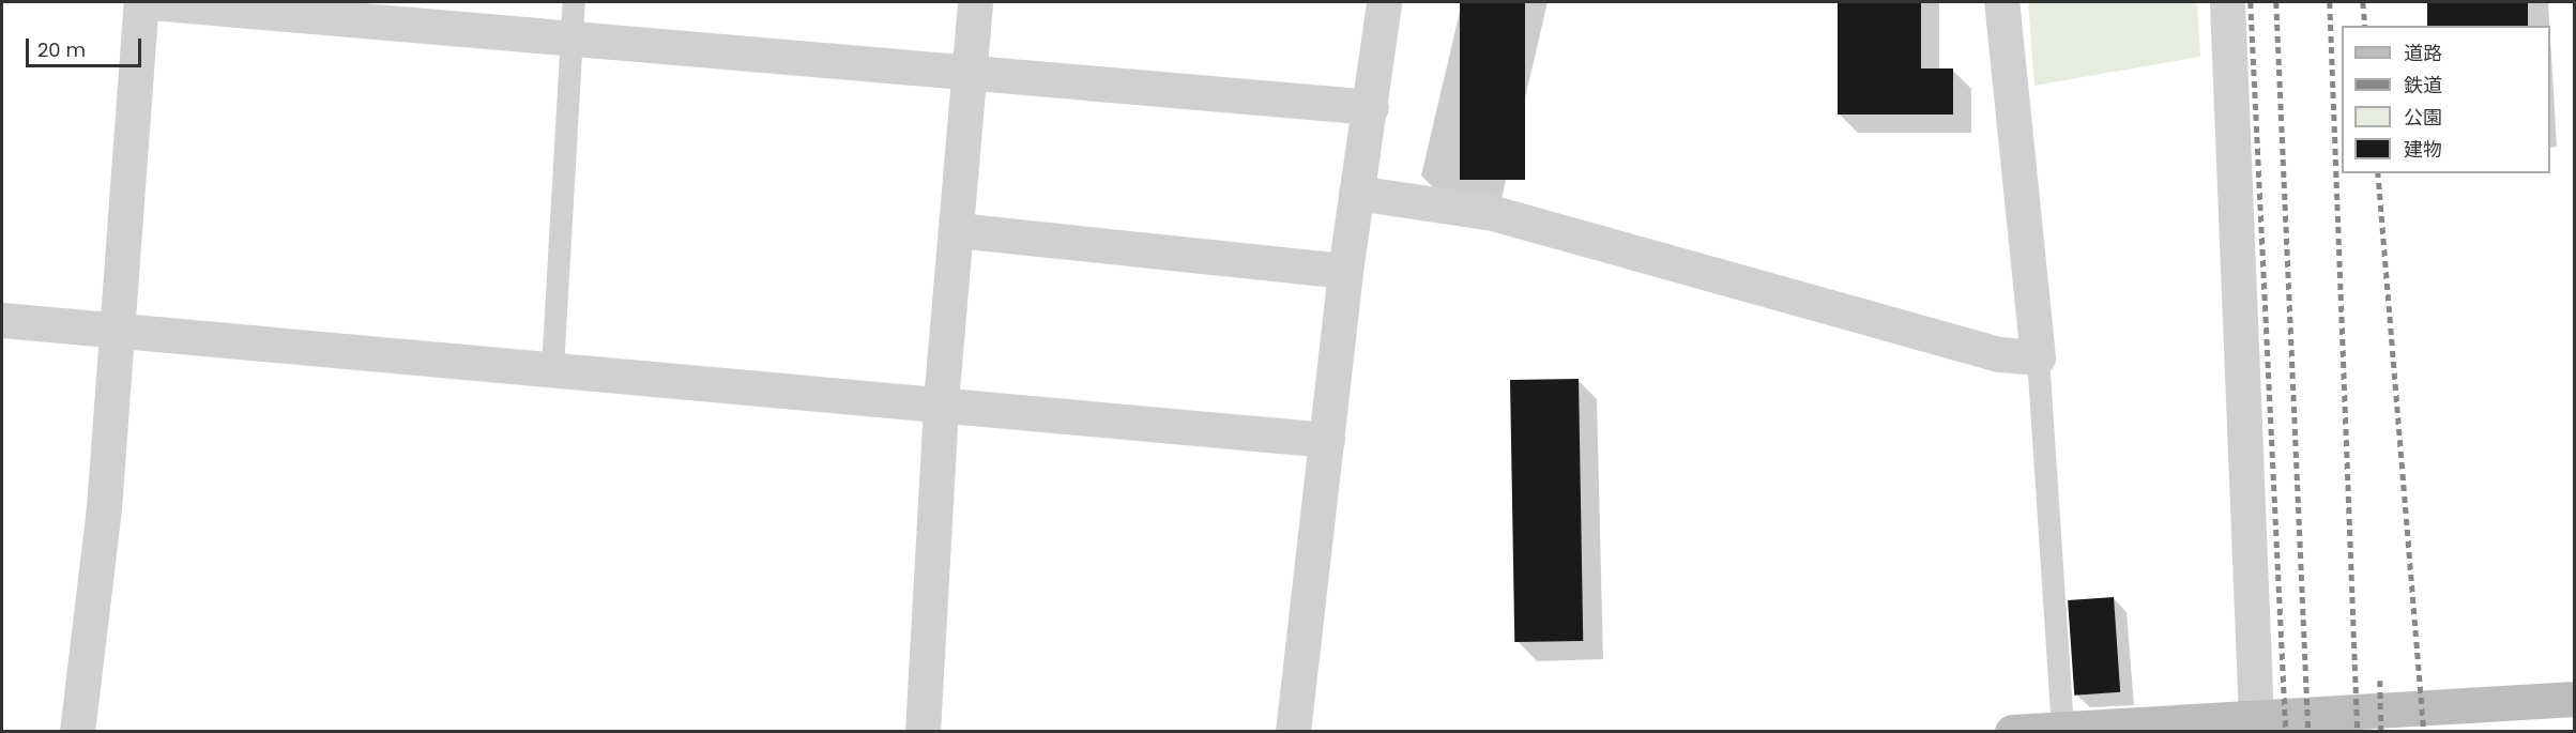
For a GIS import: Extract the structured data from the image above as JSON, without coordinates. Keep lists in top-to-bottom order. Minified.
{"legend":["道路","鉄道","公園","建物"],"scale_bar":"20 m"}
